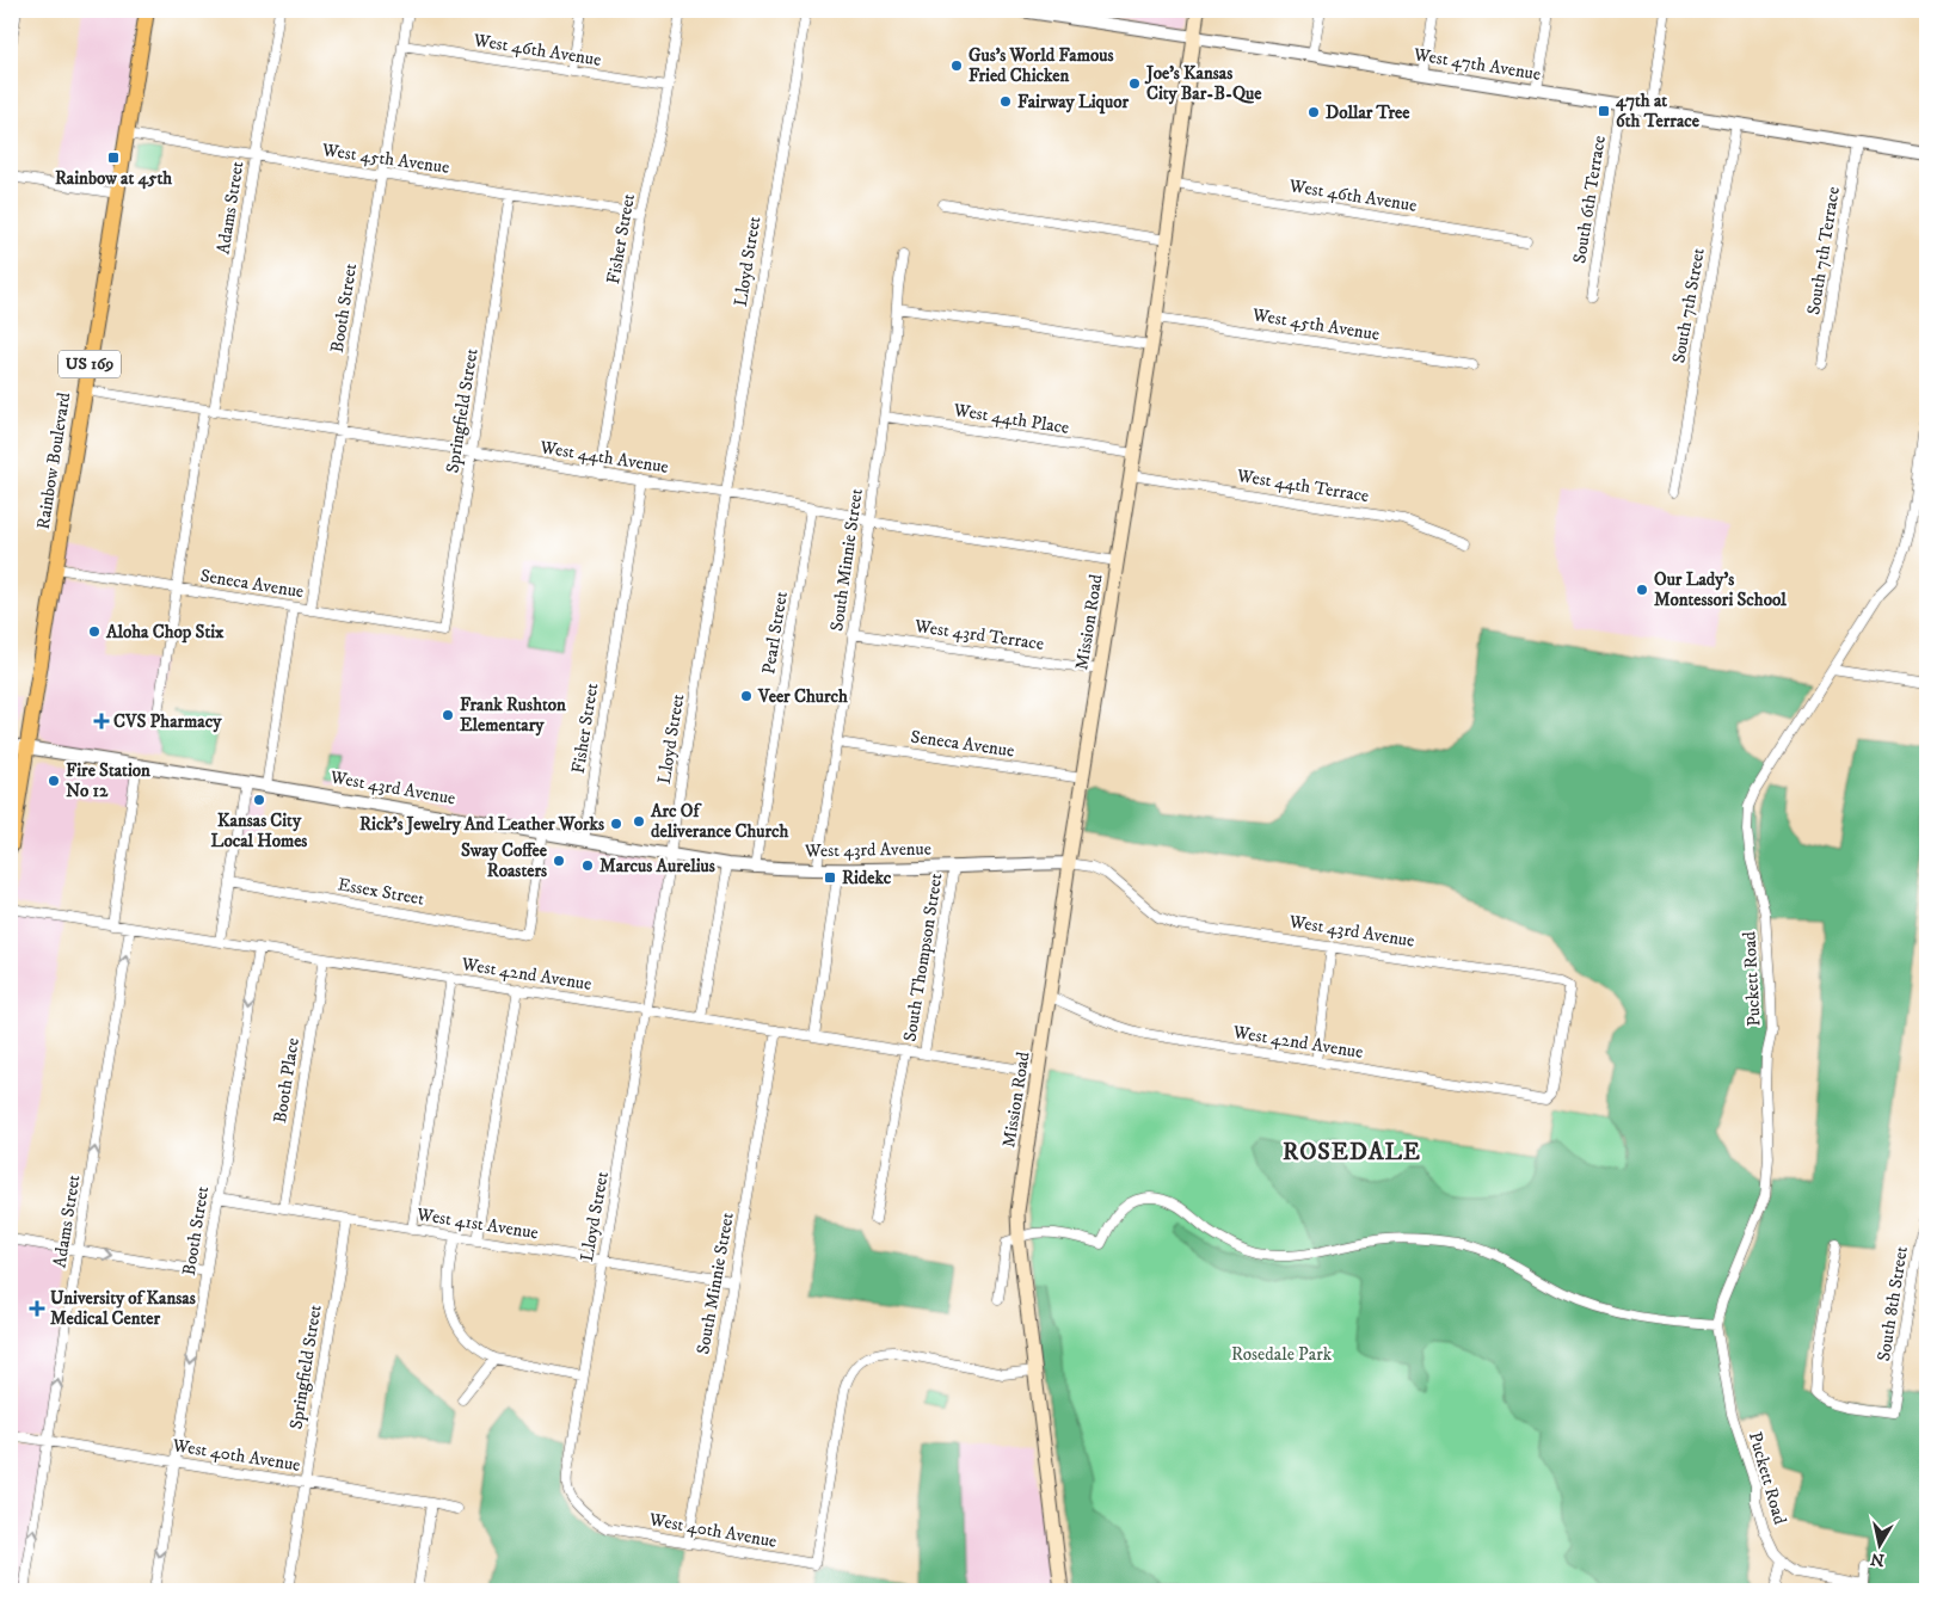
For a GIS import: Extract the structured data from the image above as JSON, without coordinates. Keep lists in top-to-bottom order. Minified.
{"streets":{"main road":["US 169","Rainbow Boulevard","Mission Road"],"street":["West 46th Avenue","West 47th Avenue","West 45th Avenue","South 6th Terrace","Adams Street","Fisher Street","South 7th Terrace","Lloyd Street","South 7th Street","Booth Street","Springfield Street","West 44th Place","West 44th Avenue","West 44th Terrace","South Minnie Street","Seneca Avenue","Pearl Street","West 43rd Terrace","West 43rd Avenue","Essex Street","South Thompson Street","West 42nd Avenue","Puckett Road","Booth Place","West 41st Avenue","South 8th Street","West 40th Avenue"]},"crossings":[["West 46th Avenue","Fisher Street"],["West 46th Avenue","Booth Street"],["West 46th Avenue","Mission Road"],["West 47th Avenue","South 6th Terrace"],["West 47th Avenue","South 7th Terrace"],["West 47th Avenue","South 7th Street"],["West 47th Avenue","Mission Road"],["West 45th Avenue","Adams Street"],["West 45th Avenue","Fisher Street"],["West 45th Avenue","Booth Street"],["West 45th Avenue","Springfield Street"],["West 45th Avenue","Rainbow Boulevard"],["West 45th Avenue","Mission Road"],["Adams Street","West 44th Avenue"],["Adams Street","Seneca Avenue"],["Adams Street","West 42nd Avenue"],["Adams Street","West 40th Avenue"],["Fisher Street","West 44th Avenue"],["Fisher Street","West 43rd Avenue"],["Lloyd Street","West 44th Avenue"],["Lloyd Street","West 43rd Avenue"],["Lloyd Street","West 42nd Avenue"],["Lloyd Street","West 41st Avenue"],["Lloyd Street","West 40th Avenue"],["Booth Street","West 44th Avenue"],["Booth Street","Seneca Avenue"],["Booth Street","West 42nd Avenue"],["Booth Street","West 41st Avenue"],["Booth Street","West 40th Avenue"],["Springfield Street","West 44th Avenue"],["Springfield Street","Seneca Avenue"],["Springfield Street","West 41st Avenue"],["Springfield Street","West 40th Avenue"],["West 44th Place","South Minnie Street"],["West 44th Place","Mission Road"],["West 44th Avenue","Rainbow Boulevard"],["West 44th Avenue","South Minnie Street"],["West 44th Avenue","Mission Road"],["West 44th Avenue","Pearl Street"],["Rainbow Boulevard","Seneca Avenue"],["Rainbow Boulevard","West 43rd Avenue"],["West 44th Terrace","Mission Road"],["South Minnie Street","Seneca Avenue"],["South Minnie Street","West 43rd Terrace"],["South Minnie Street","West 43rd Avenue"],["South Minnie Street","West 42nd Avenue"],["South Minnie Street","West 41st Avenue"],["South Minnie Street","West 40th Avenue"],["Seneca Avenue","Mission Road"],["Mission Road","West 43rd Terrace"],["Mission Road","West 43rd Avenue"],["Mission Road","West 42nd Avenue"],["Mission Road","West 40th Avenue"],["Pearl Street","West 43rd Avenue"],["West 43rd Avenue","Essex Street"],["West 43rd Avenue","South Thompson Street"],["West 43rd Avenue","West 42nd Avenue"],["South Thompson Street","West 42nd Avenue"],["West 42nd Avenue","Booth Place"],["Booth Place","West 41st Avenue"]],"one_way":["Adams Street","Booth Street"],"districts":["ROSEDALE"],"parks":["Rosedale Park"],"places":{"other":["Gus's World Famous Fried Chicken","Joe's Kansas City Bar-B-Que","Fairway Liquor","Dollar Tree","Our Lady's Montessori School","Aloha Chop Stix","Veer Church","Frank Rushton Elementary","Fire Station No 12","Kansas City Local Homes","Arc Of deliverance Church","Rick's Jewelry And Leather Works","Sway Coffee Roasters","Marcus Aurelius"],"transit":["47th at 6th Terrace","Rainbow at 45th","Ridekc"],"health":["CVS Pharmacy","University of Kansas Medical Center"]},"north":"bottom"}
